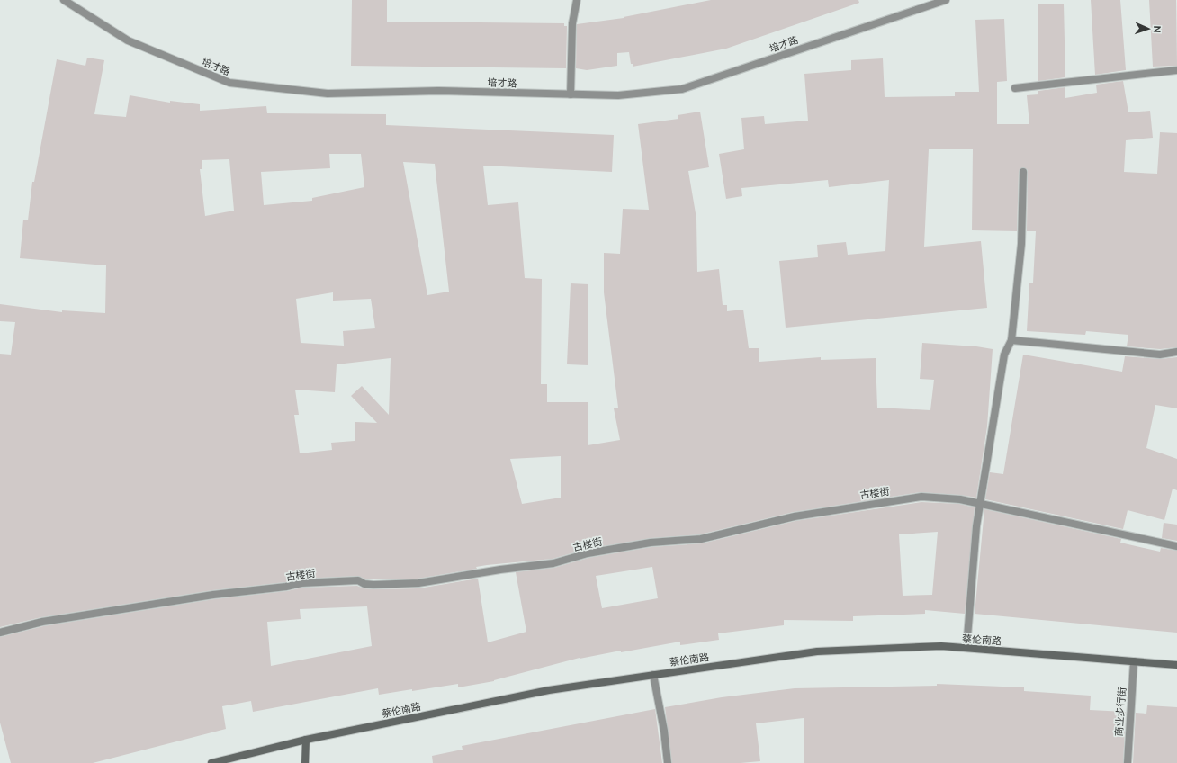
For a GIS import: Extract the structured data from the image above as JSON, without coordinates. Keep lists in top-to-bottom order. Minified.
{"streets":{"main road":["蔡伦南路"],"street":["培才路","古楼街","商业步行街"]},"crossings":[["蔡伦南路","商业步行街"]],"north":"right"}
